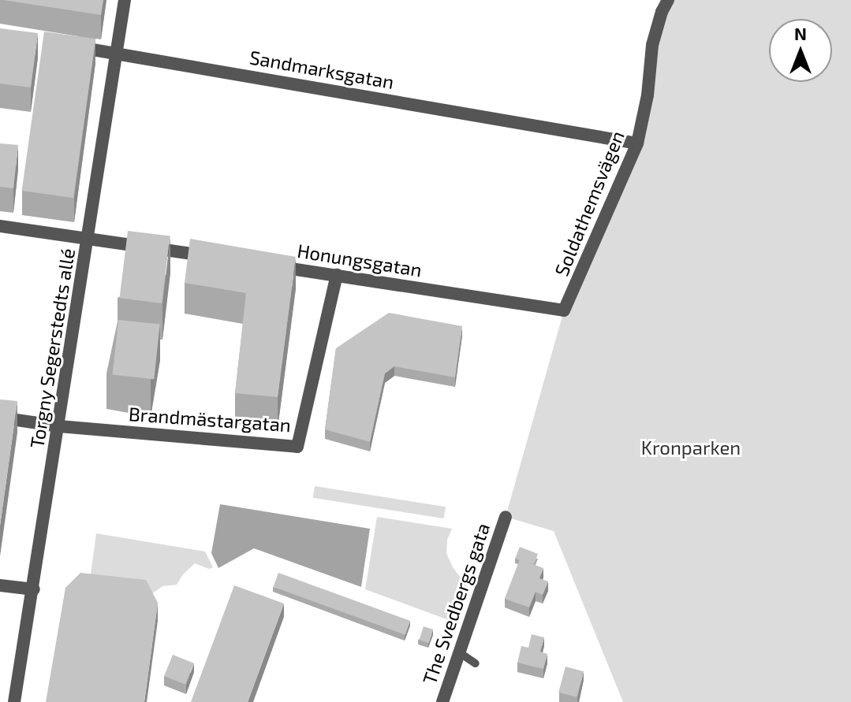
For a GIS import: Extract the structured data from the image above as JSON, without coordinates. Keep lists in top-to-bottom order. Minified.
{"streets":{"street":["Sandmarksgatan","Soldathemsvägen","Honungsgatan","Torgny Segerstedts allé","Brandmästargatan","The Svedbergs gata"]},"crossings":[["Sandmarksgatan","Soldathemsvägen"],["Sandmarksgatan","Torgny Segerstedts allé"],["Soldathemsvägen","Honungsgatan"],["Honungsgatan","Brandmästargatan"],["Torgny Segerstedts allé","Brandmästargatan"]],"parks":["Kronparken"],"north":"top"}
